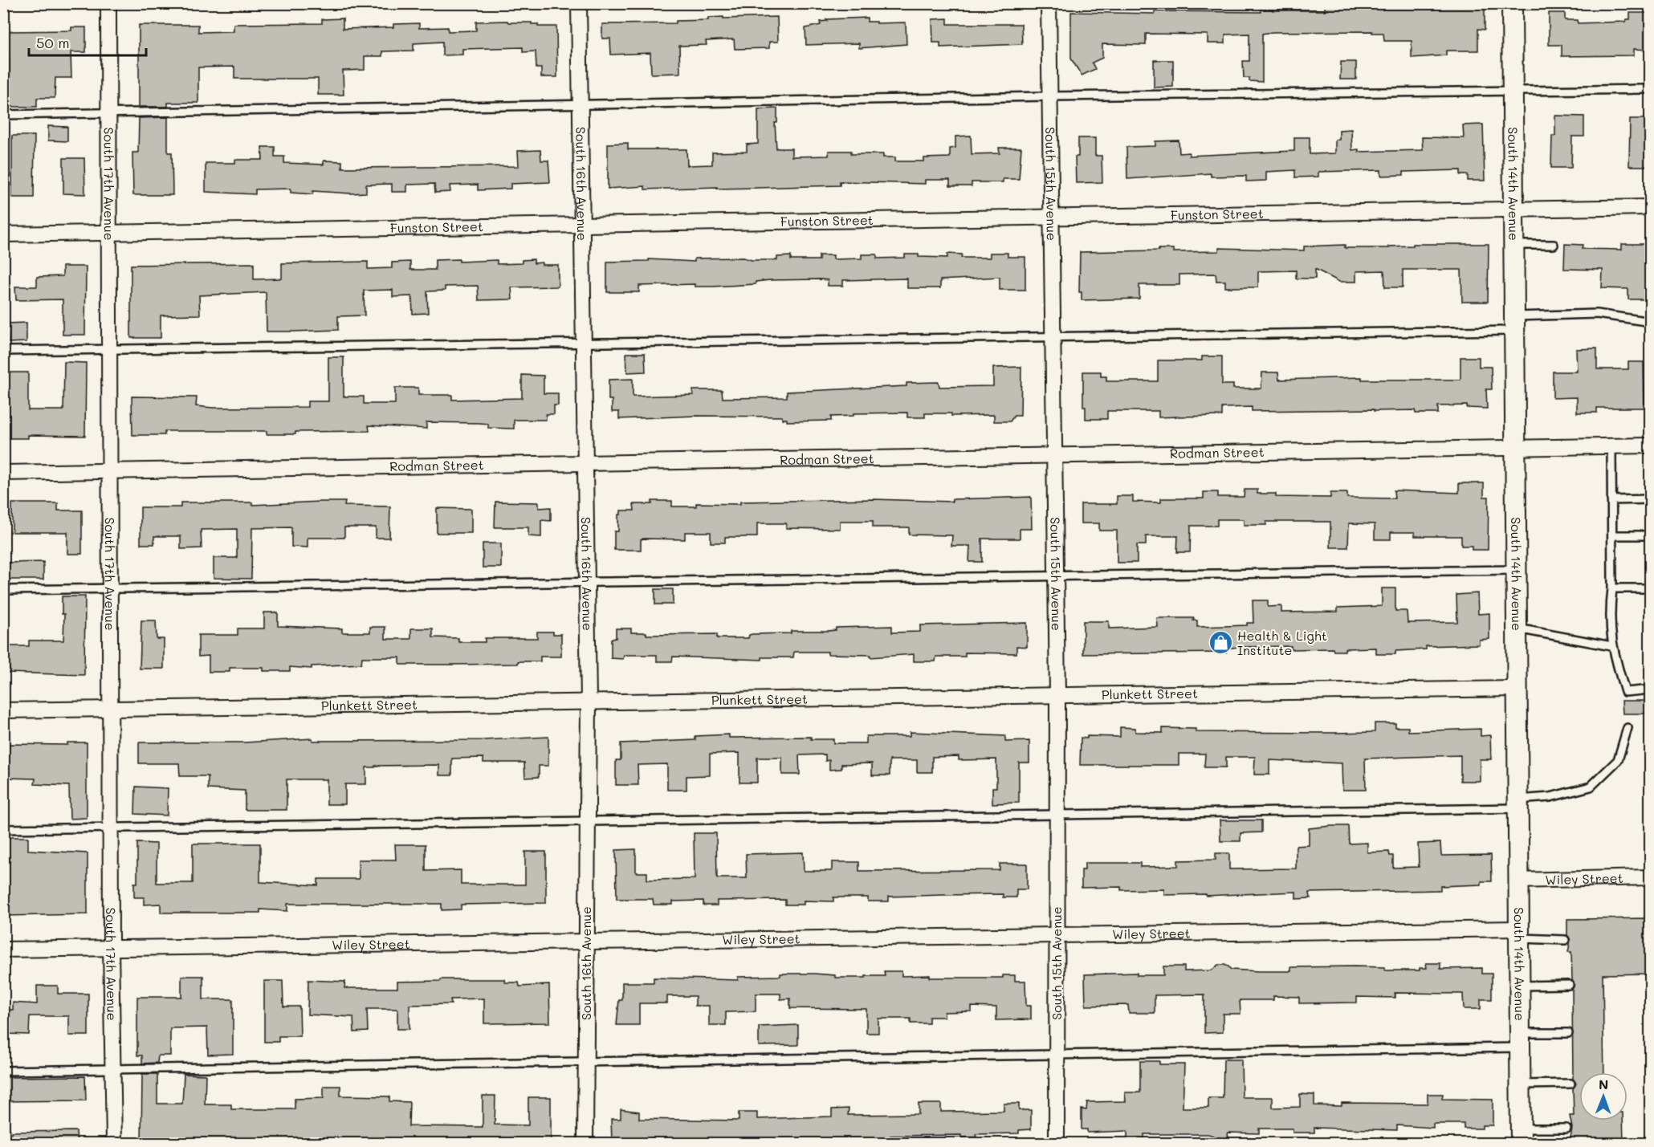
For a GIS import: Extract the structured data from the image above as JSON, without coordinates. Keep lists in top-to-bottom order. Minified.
{"streets":{"street":["South 17th Avenue","South 16th Avenue","South 15th Avenue","South 14th Avenue","Funston Street","Rodman Street","Plunkett Street","Wiley Street"]},"crossings":[["South 17th Avenue","Funston Street"],["South 17th Avenue","Rodman Street"],["South 17th Avenue","Plunkett Street"],["South 17th Avenue","Wiley Street"],["South 16th Avenue","Funston Street"],["South 16th Avenue","Rodman Street"],["South 16th Avenue","Plunkett Street"],["South 16th Avenue","Wiley Street"],["South 15th Avenue","Funston Street"],["South 15th Avenue","Rodman Street"],["South 15th Avenue","Plunkett Street"],["South 15th Avenue","Wiley Street"],["South 14th Avenue","Funston Street"],["South 14th Avenue","Rodman Street"],["South 14th Avenue","Plunkett Street"],["South 14th Avenue","Wiley Street"]],"places":{"shop":["Health & Light Institute"]},"scale_bar":"50 m","north":"top"}
